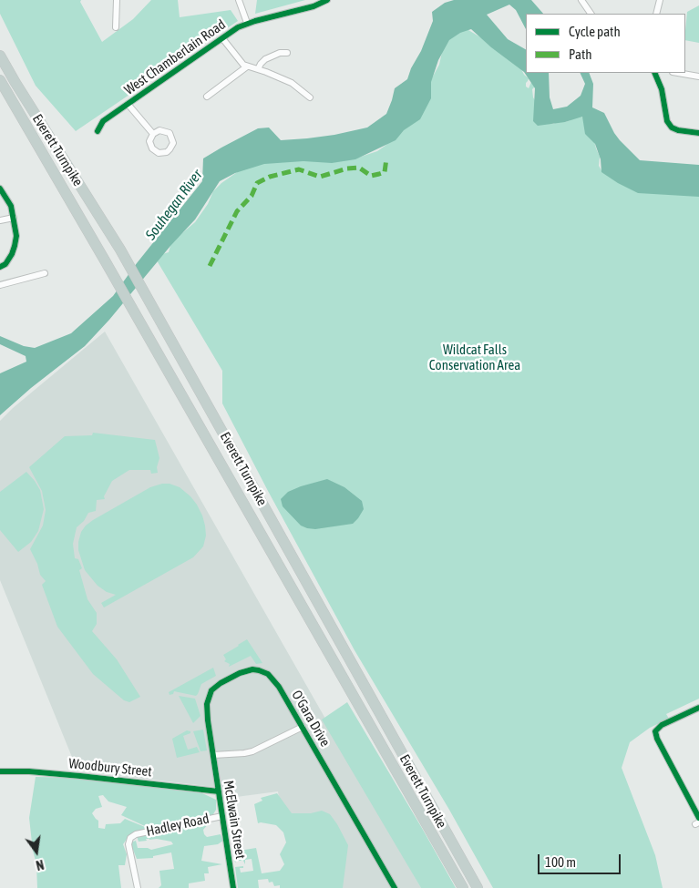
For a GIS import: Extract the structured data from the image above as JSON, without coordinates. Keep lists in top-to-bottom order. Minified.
{"streets":{"highway":["Everett Turnpike"],"street":["West Chamberlain Road","O'Gara Drive","Woodbury Street","McElwain Street","Hadley Road"]},"crossings":[["O'Gara Drive","McElwain Street"],["Woodbury Street","McElwain Street"],["McElwain Street","Hadley Road"]],"water":["Souhegan River"],"parks":["Wildcat Falls Conservation Area"],"legend":["Cycle path","Path"],"scale_bar":"100 m","north":"bottom"}
